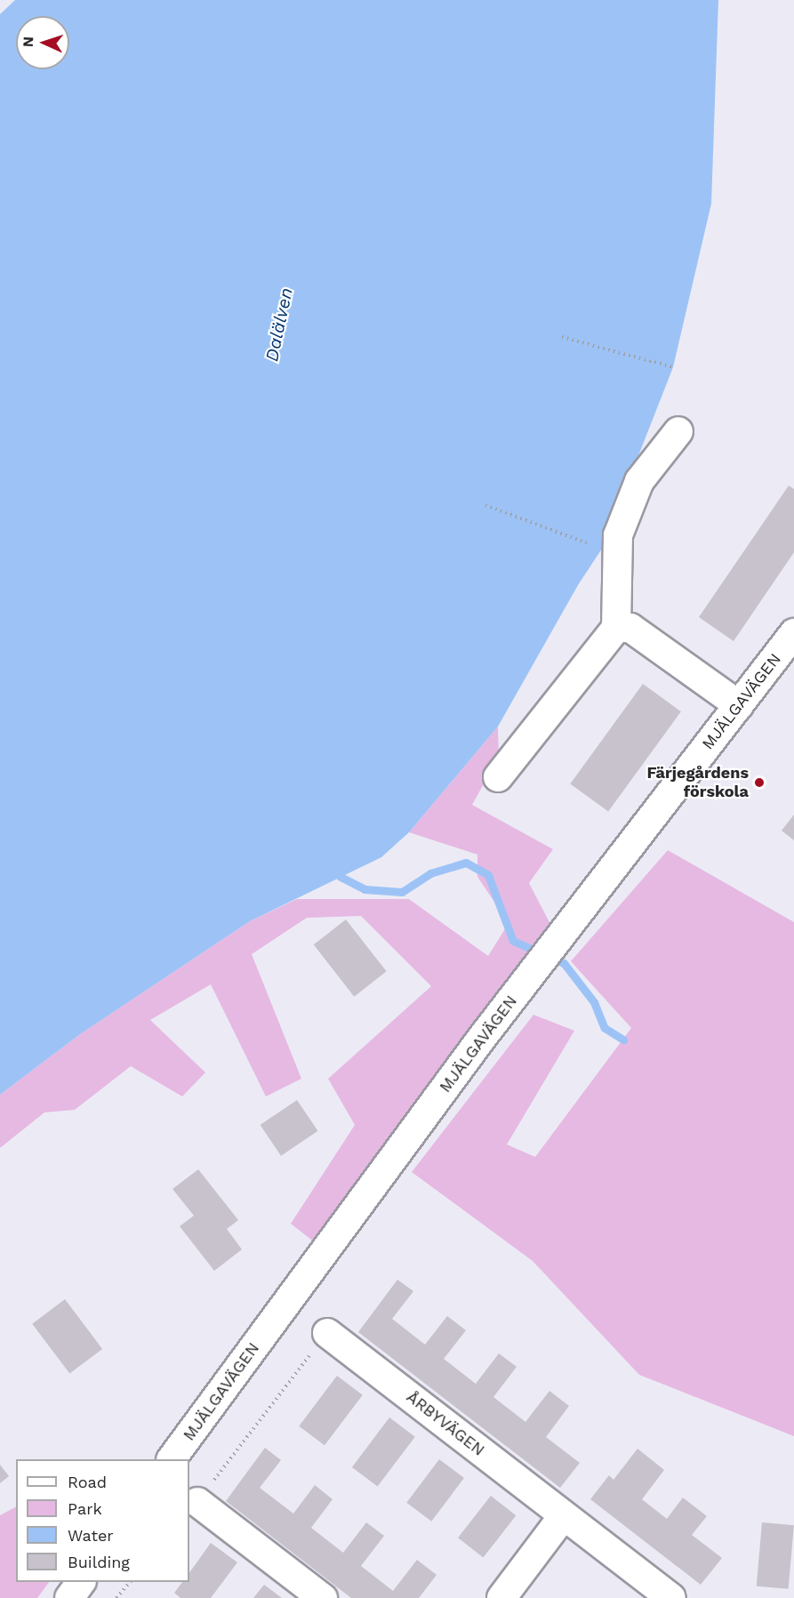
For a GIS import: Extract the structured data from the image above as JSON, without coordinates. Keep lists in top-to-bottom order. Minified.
{"streets":{"street":["MJÄLGAVÄGEN","ÅRBYVÄGEN"]},"water":["Dalälven"],"places":["Färjegårdens förskola"],"legend":["Road","Park","Water","Building"],"north":"left"}
